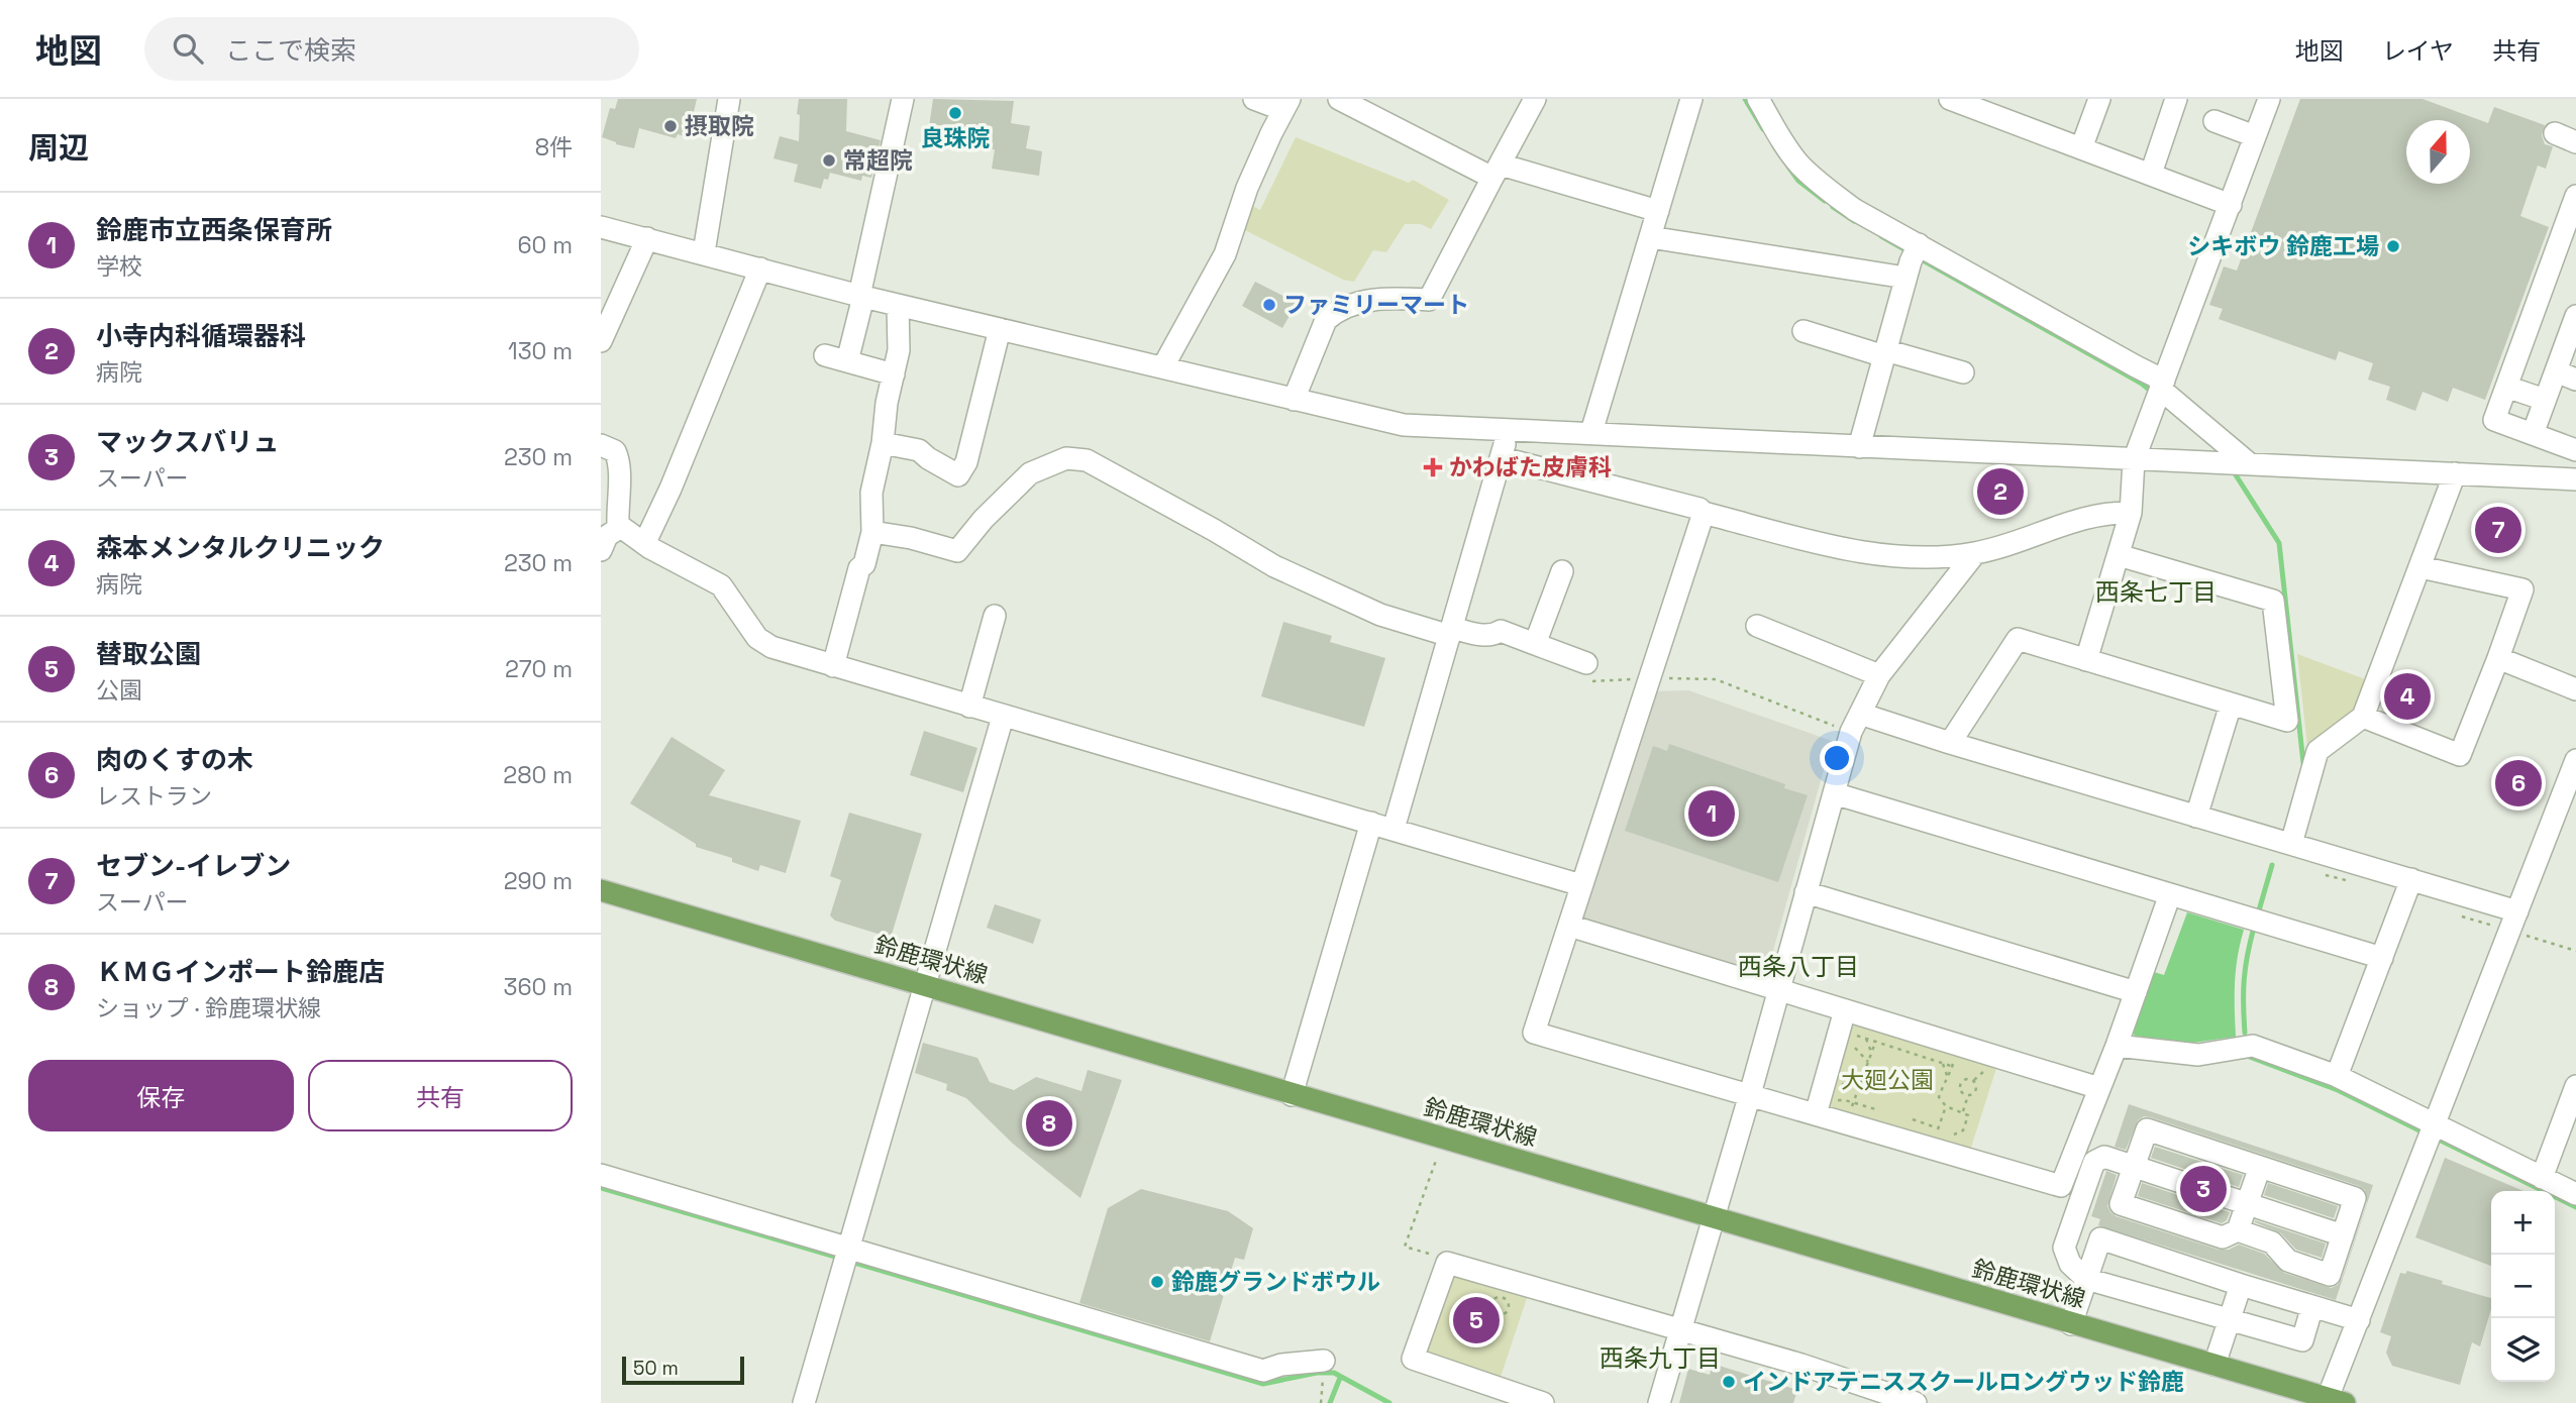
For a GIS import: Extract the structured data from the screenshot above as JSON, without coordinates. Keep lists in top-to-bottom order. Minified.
{"streets":{"main road":["鈴鹿環状線"]},"districts":["西条七丁目","西条八丁目","西条九丁目"],"parks":["大廻公園"],"places":{"other":["良珠院","摂取院","常超院","シキボウ 鈴鹿工場","ファミリーマート","鈴鹿グランドボウル","インドアテニススクールロングウッド鈴鹿"],"health":["かわばた皮膚科"]},"scale_bar":"50 m","north":"top","page":{"header":"地図","search":"ここで検索","nav":["地図","レイヤ","共有"],"heading":["周辺","8件"],"list":[{"mark":"1","name":"鈴鹿市立西条保育所","note":"学校","value":"60 m"},{"mark":"2","name":"小寺内科循環器科","note":"病院","value":"130 m"},{"mark":"3","name":"マックスバリュ","note":"スーパー","value":"230 m"},{"mark":"4","name":"森本メンタルクリニック","note":"病院","value":"230 m"},{"mark":"5","name":"替取公園","note":"公園","value":"270 m"},{"mark":"6","name":"肉のくすの木","note":"レストラン","value":"280 m"},{"mark":"7","name":"セブン-イレブン","note":"スーパー","value":"290 m"},{"mark":"8","name":"ＫＭＧインポート鈴鹿店","note":"ショップ · 鈴鹿環状線","value":"360 m"}],"pins":["2","7","4","6","1","8","3","5"],"buttons":["保存","共有"],"map_buttons":["+","−"],"scale":"50 m"}}
